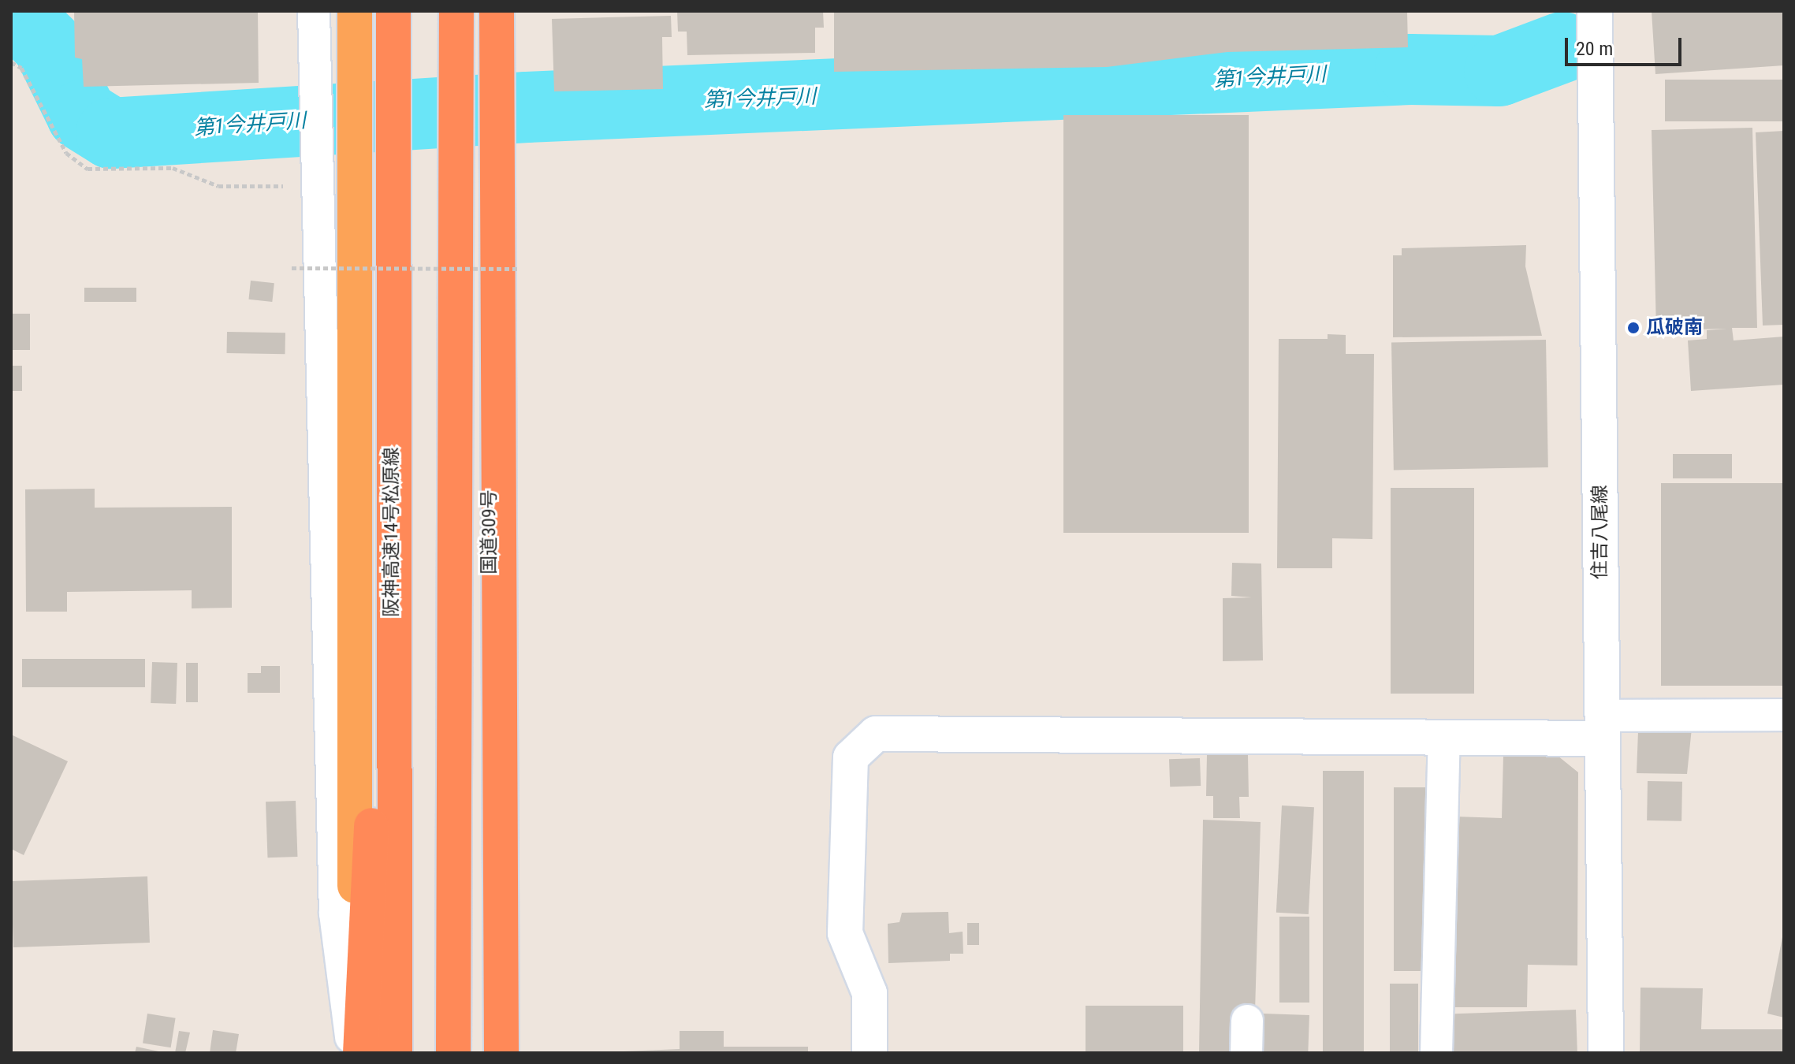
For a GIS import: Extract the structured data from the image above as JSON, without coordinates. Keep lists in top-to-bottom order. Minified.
{"streets":{"highway":["阪神高速14号松原線","国道309号"],"street":["住吉八尾線"]},"water":["第1今井戸川"],"places":["瓜破南"],"scale_bar":"20 m"}
